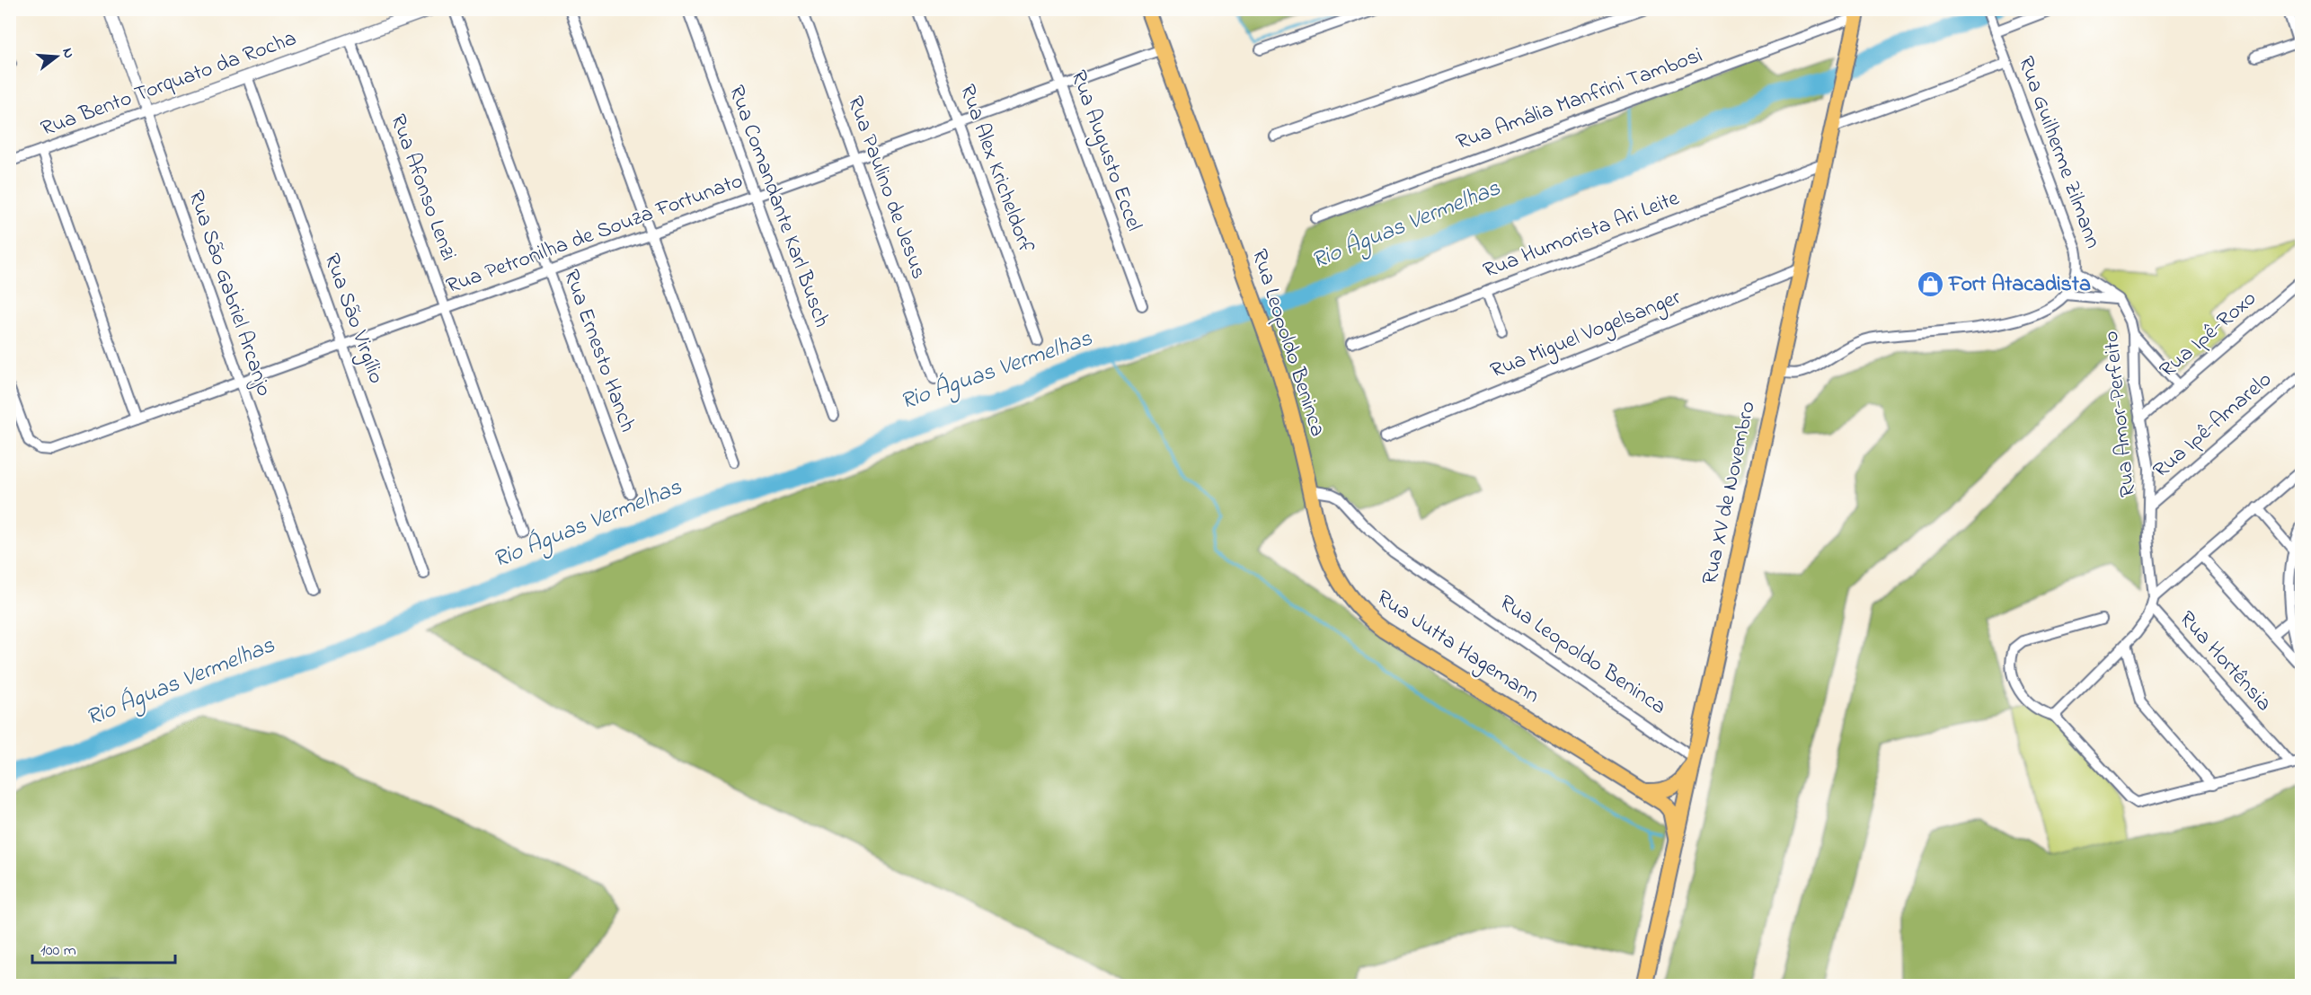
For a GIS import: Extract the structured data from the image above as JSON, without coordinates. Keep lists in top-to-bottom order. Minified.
{"streets":{"main road":["Rua Leopoldo Beninca","Rua XV de Novembro","Rua Jutta Hagemann"],"street":["Rua Bento Torquato da Rocha","Rua Amália Manfrini Tambosi","Rua Augusto Eccel","Rua Guilherme Zilmann","Rua Alex Kricheldorf","Rua Afonso Lenzi","Rua Paulino de Jesus","Rua Comandante Karl Busch","Rua Petronilha de Souza Fortunato","Rua Humorista Ari Leite","Rua São Gabriel Arcanjo","Rua São Virgílio","Rua Miguel Vogelsanger","Rua Ipê-Roxo","Rua Ernesto Hanch","Rua Amor-Perfeito","Rua Ipê-Amarelo","Rua Hortênsia"]},"crossings":[["Rua Bento Torquato da Rocha","Rua Afonso Lenzi"],["Rua Bento Torquato da Rocha","Rua São Gabriel Arcanjo"],["Rua Bento Torquato da Rocha","Rua São Virgílio"],["Rua Amália Manfrini Tambosi","Rua XV de Novembro"],["Rua Augusto Eccel","Rua Petronilha de Souza Fortunato"],["Rua Guilherme Zilmann","Rua Amor-Perfeito"],["Rua Guilherme Zilmann","Rua XV de Novembro"],["Rua Alex Kricheldorf","Rua Petronilha de Souza Fortunato"],["Rua Afonso Lenzi","Rua Petronilha de Souza Fortunato"],["Rua Paulino de Jesus","Rua Petronilha de Souza Fortunato"],["Rua Comandante Karl Busch","Rua Petronilha de Souza Fortunato"],["Rua Petronilha de Souza Fortunato","Rua São Gabriel Arcanjo"],["Rua Petronilha de Souza Fortunato","Rua São Virgílio"],["Rua Petronilha de Souza Fortunato","Rua Leopoldo Beninca"],["Rua Petronilha de Souza Fortunato","Rua Ernesto Hanch"],["Rua Humorista Ari Leite","Rua XV de Novembro"],["Rua Miguel Vogelsanger","Rua XV de Novembro"],["Rua Ipê-Roxo","Rua Amor-Perfeito"],["Rua Leopoldo Beninca","Rua XV de Novembro"],["Rua Leopoldo Beninca","Rua Jutta Hagemann"],["Rua Amor-Perfeito","Rua Ipê-Amarelo"],["Rua Amor-Perfeito","Rua Hortênsia"],["Rua XV de Novembro","Rua Jutta Hagemann"]],"water":["Rio Águas Vermelhas"],"places":{"shop":["Fort Atacadista"]},"scale_bar":"100 m","north":"right"}
